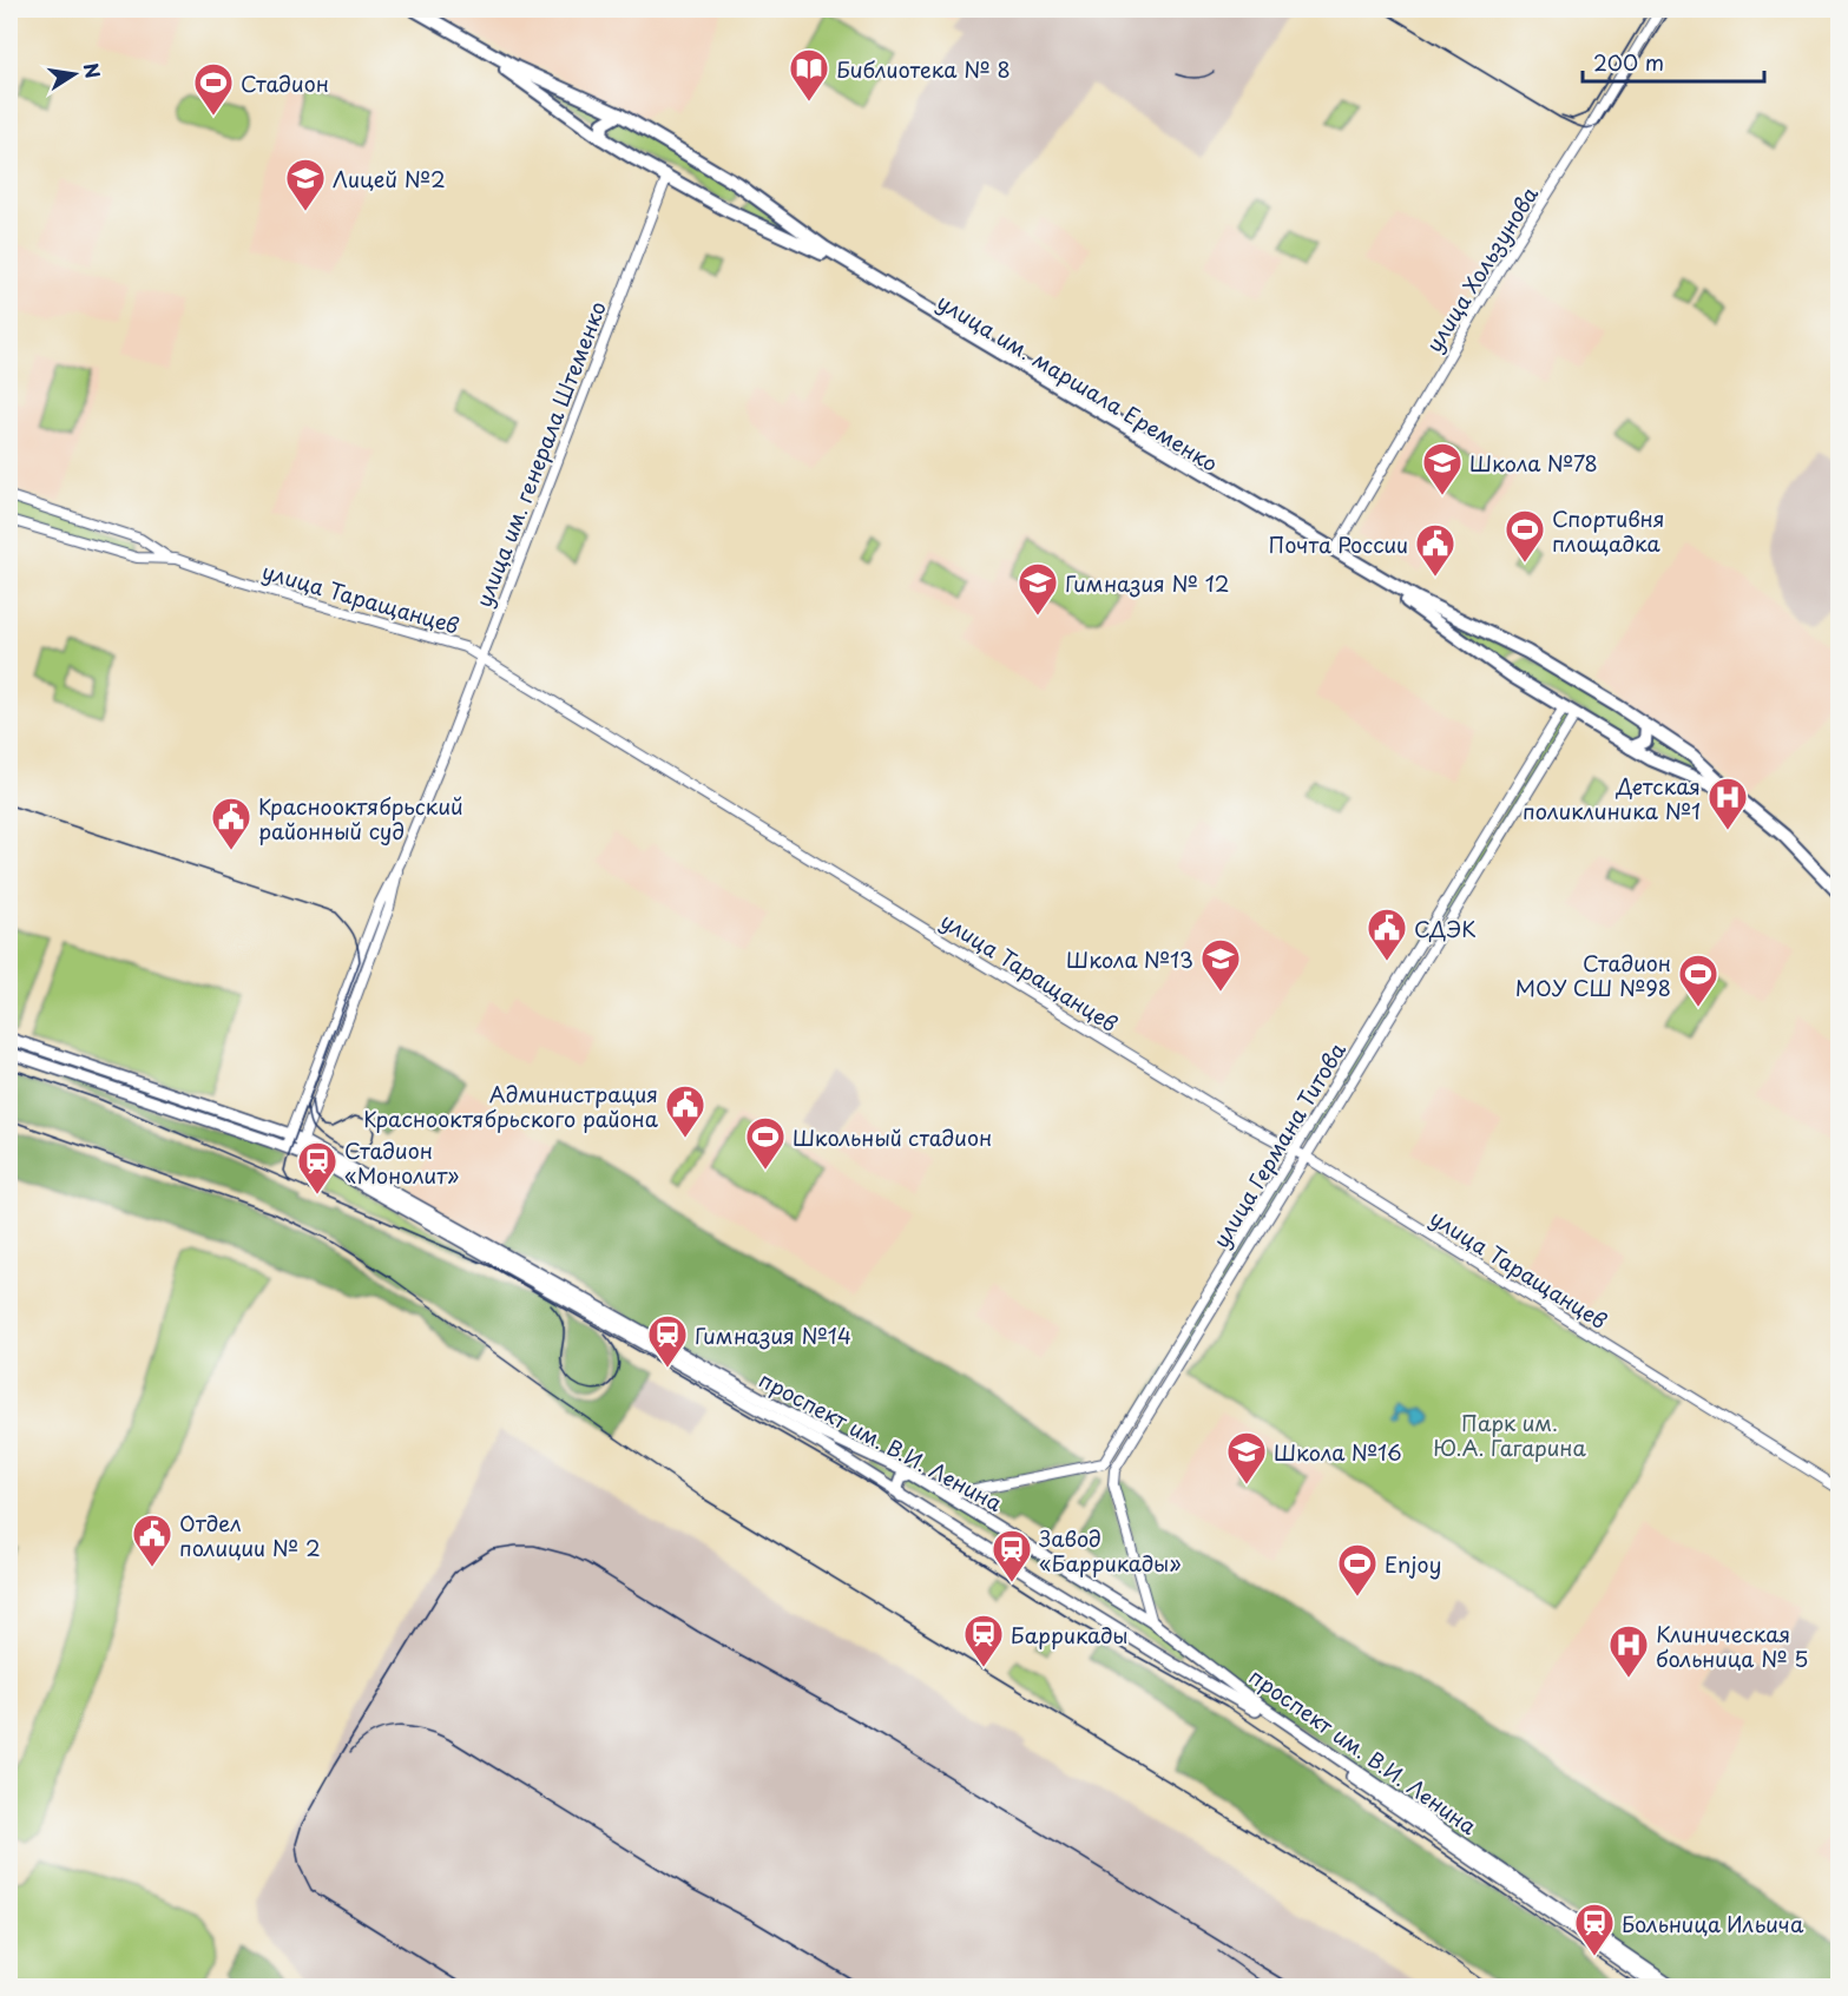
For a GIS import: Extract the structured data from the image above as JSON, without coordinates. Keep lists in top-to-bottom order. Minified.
{"streets":{"highway":["улица им. маршала Еременко"],"main road":["проспект им. В.И. Ленина"],"street":["улица Хользунова","улица им. генерала Штеменко","улица Таращанцев","улица Германа Титова"]},"crossings":[["улица Хользунова","улица им. маршала Еременко"],["улица им. маршала Еременко","улица им. генерала Штеменко"],["улица им. маршала Еременко","улица Германа Титова"],["улица им. генерала Штеменко","улица Таращанцев"],["улица им. генерала Штеменко","проспект им. В.И. Ленина"],["улица Таращанцев","улица Германа Титова"],["улица Германа Титова","проспект им. В.И. Ленина"]],"parks":["Парк им. Ю.А. Гагарина"],"places":{"library":["Библиотека № 8"],"sports":["Стадион","Спортивня площадка","Стадион МОУ СШ №98","Школьный стадион","Enjoy"],"school or university":["Лицей №2","Школа №78","Гимназия № 12","Школа №13","Школа №16"],"public building":["Почта России","Краснооктябрьский районный суд","СДЭК","Администрация Краснооктябрьского района","Отдел полиции № 2"],"hospital":["Детская поликлиника №1","Клиническая больница № 5"],"station":["Стадион «Монолит»","Гимназия №14","Завод «Баррикады»","Баррикады","Больница Ильича"]},"scale_bar":"200 m","north":"right"}
